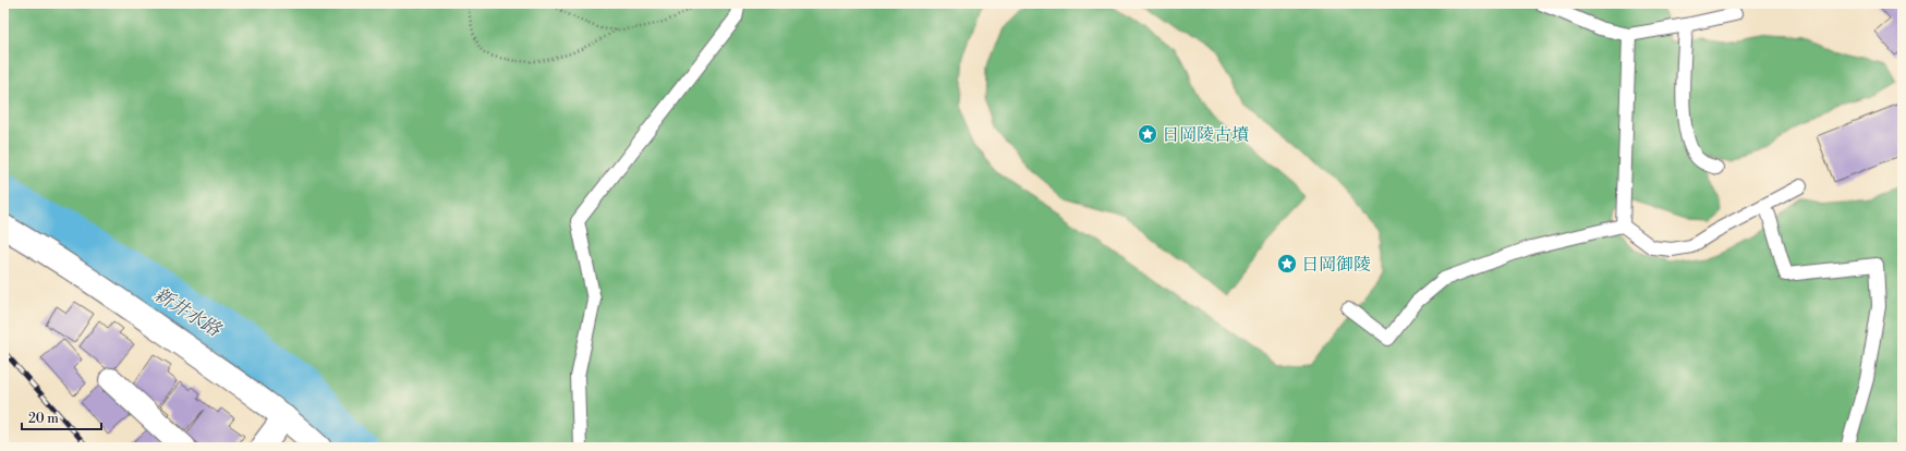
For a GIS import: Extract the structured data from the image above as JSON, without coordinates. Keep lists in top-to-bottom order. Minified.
{"water":["新井水路"],"places":{"place":["日岡陵古墳","日岡御陵"]},"scale_bar":"20 m"}
